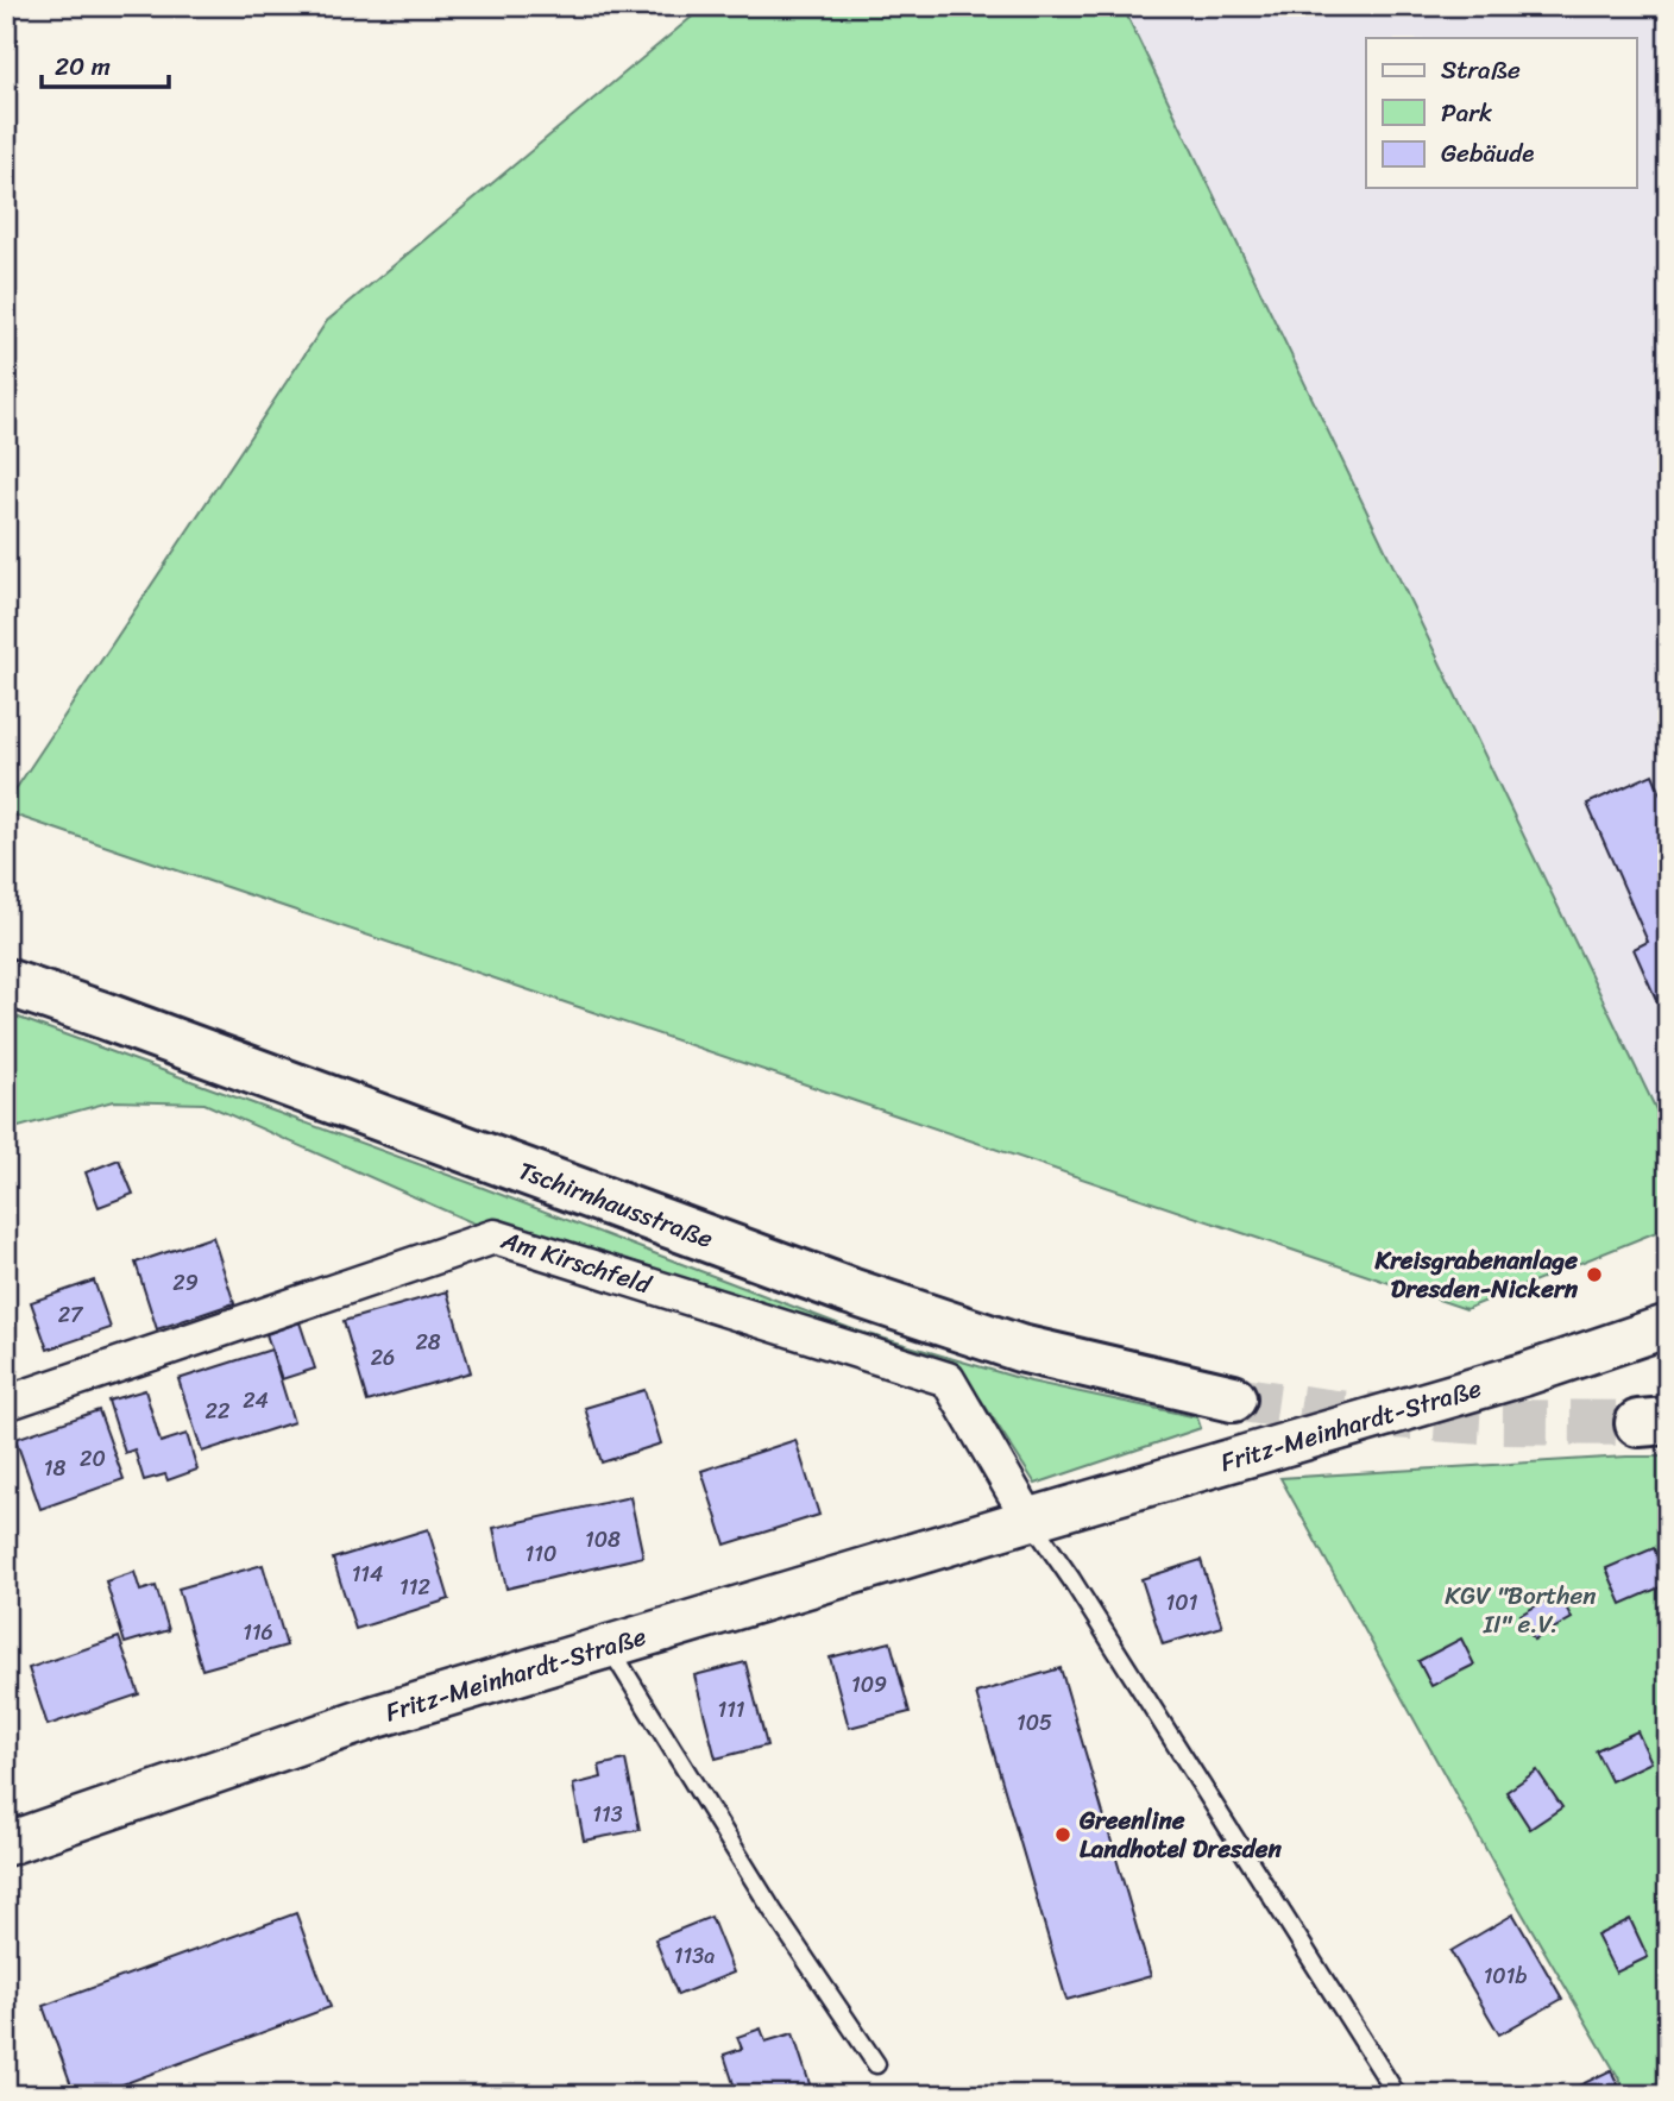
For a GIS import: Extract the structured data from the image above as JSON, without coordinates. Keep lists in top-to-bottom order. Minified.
{"streets":{"main road":["Tschirnhausstraße"],"street":["Am Kirschfeld","Fritz-Meinhardt-Straße"]},"crossings":[["Am Kirschfeld","Fritz-Meinhardt-Straße"]],"parks":["KGV \"Borthen II\" e.V."],"places":["Kreisgrabenanlage Dresden-Nickern","Greenline Landhotel Dresden"],"house_numbers":["29","27","28","26","24","22","20","18","108","110","114","112","101","116","109","111","105","113","113a","101b"],"legend":["Straße","Park","Gebäude"],"scale_bar":"20 m"}
